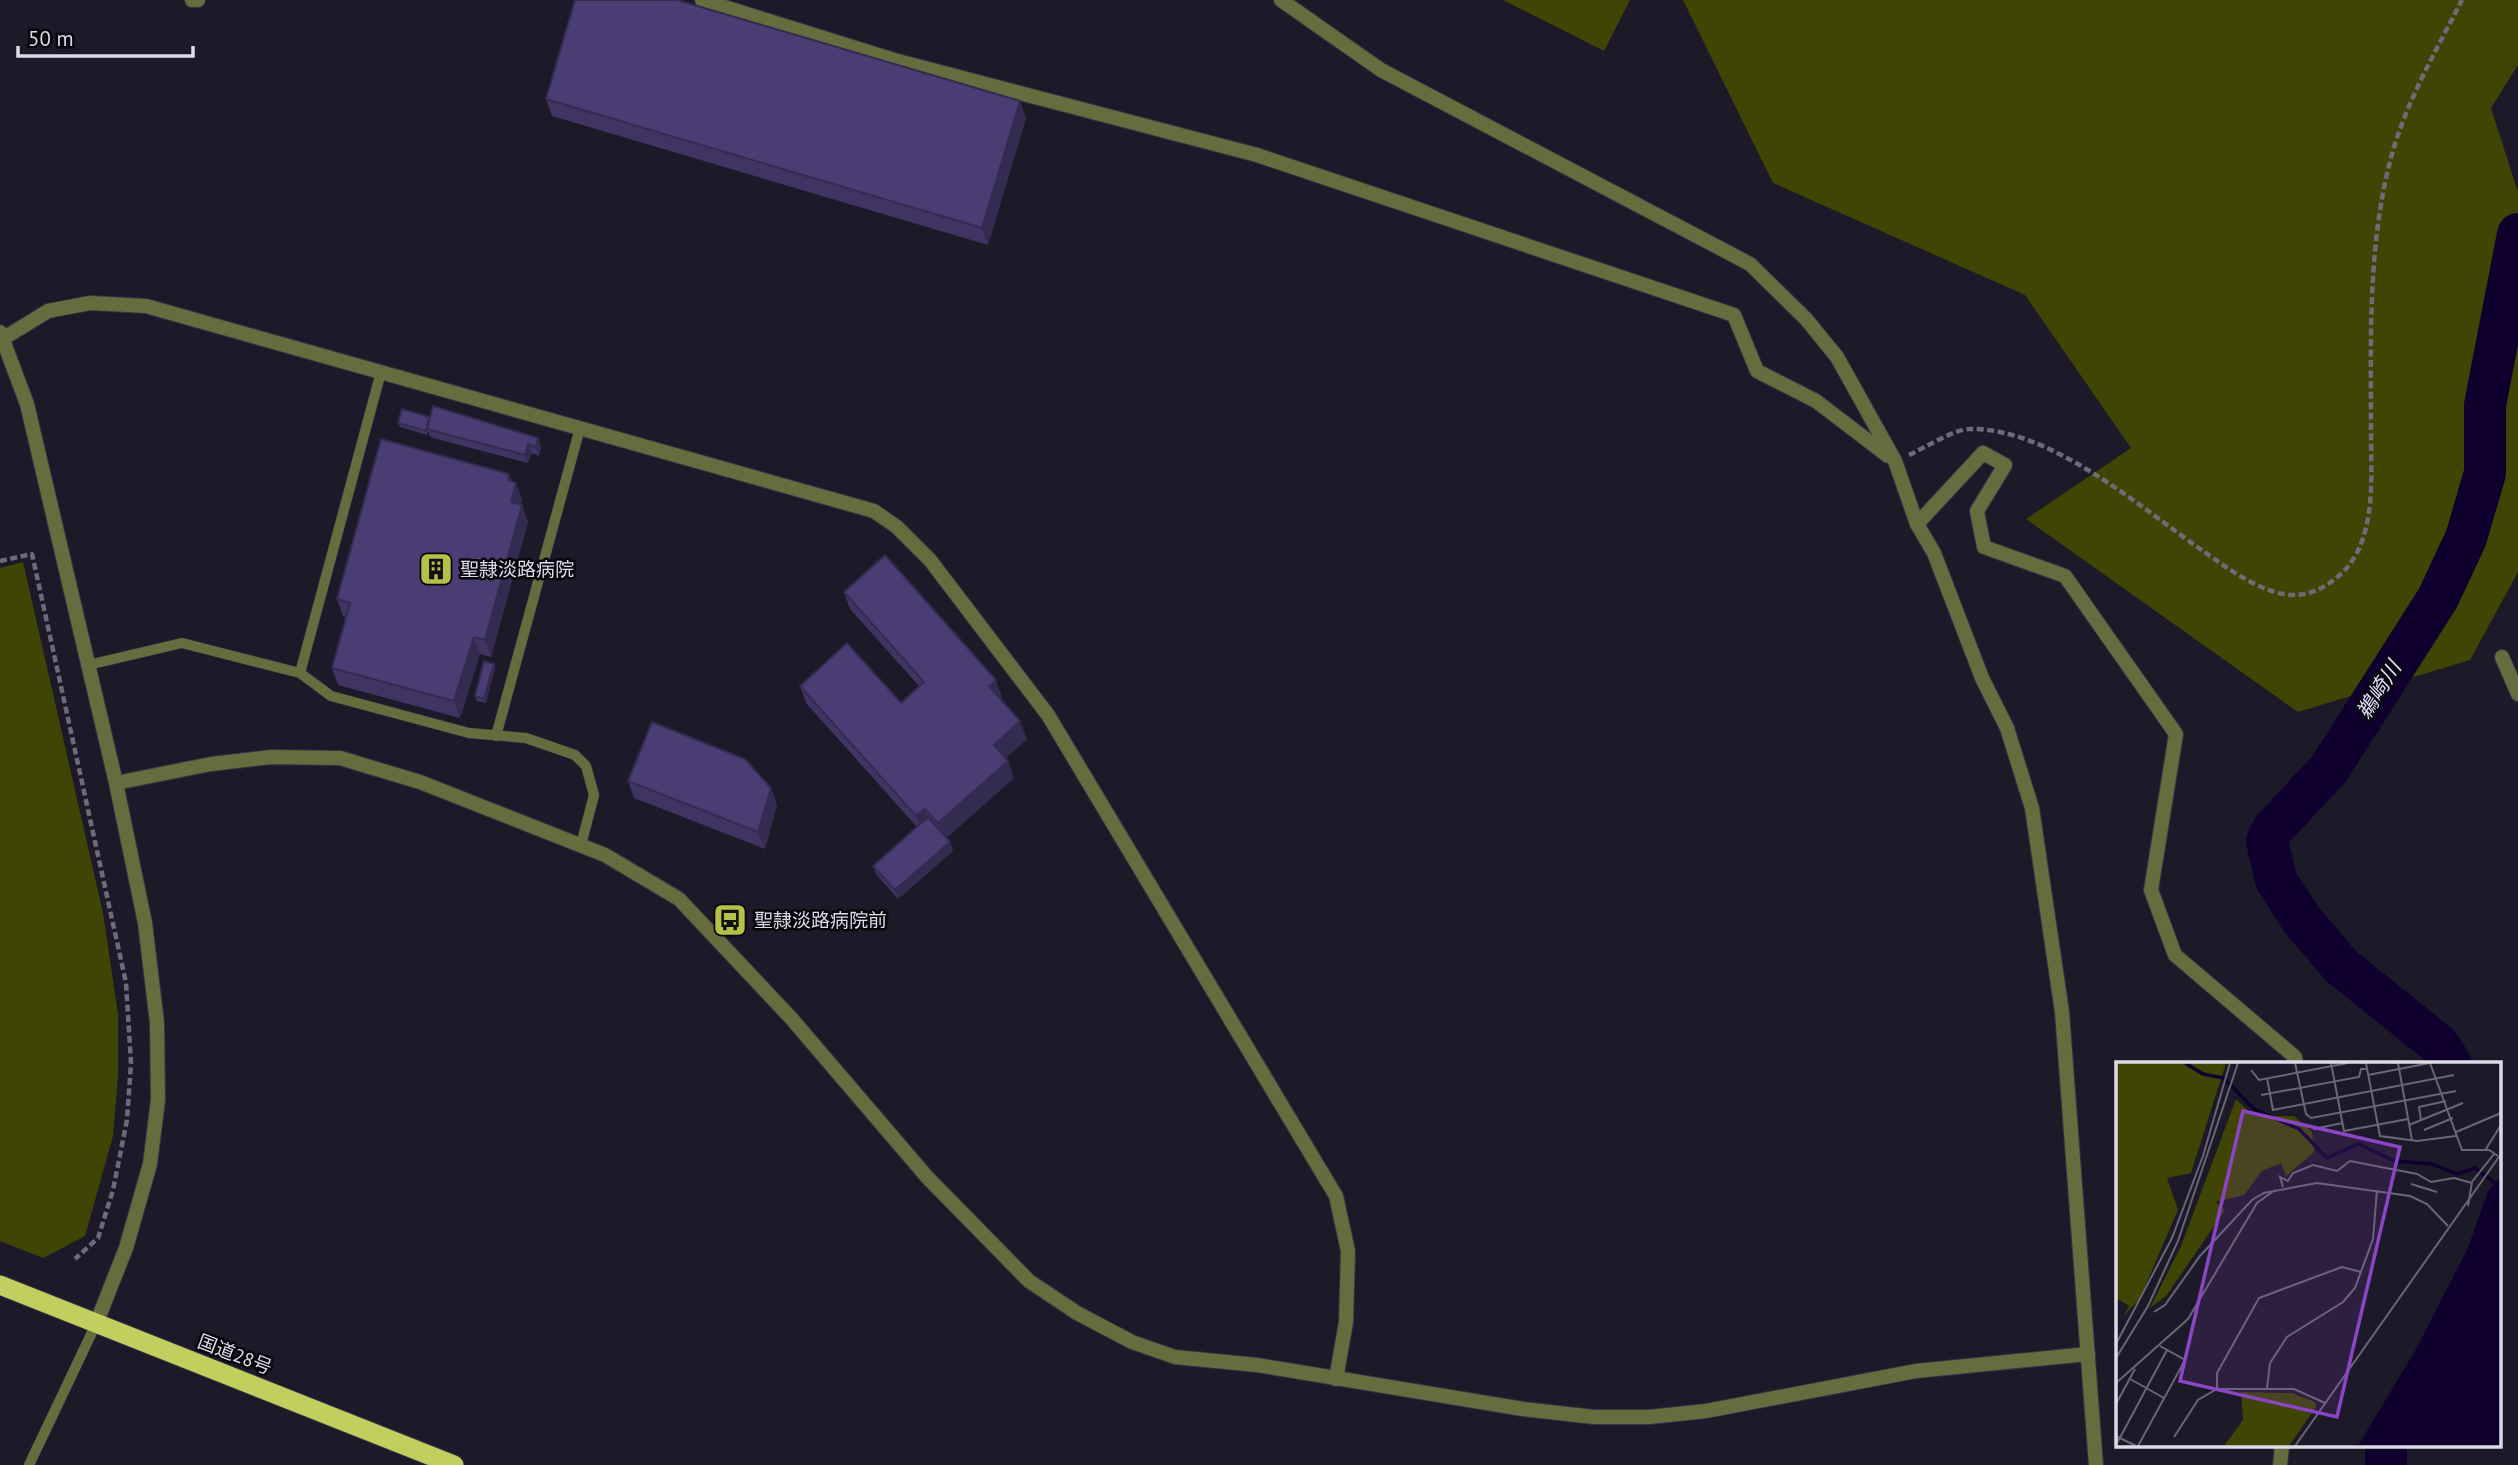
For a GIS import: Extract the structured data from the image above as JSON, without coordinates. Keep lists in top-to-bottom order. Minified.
{"streets":{"highway":["国道28号"]},"water":["鵜崎川"],"places":{"building":["聖隷淡路病院"],"bus stop":["聖隷淡路病院前"]},"scale_bar":"50 m"}
